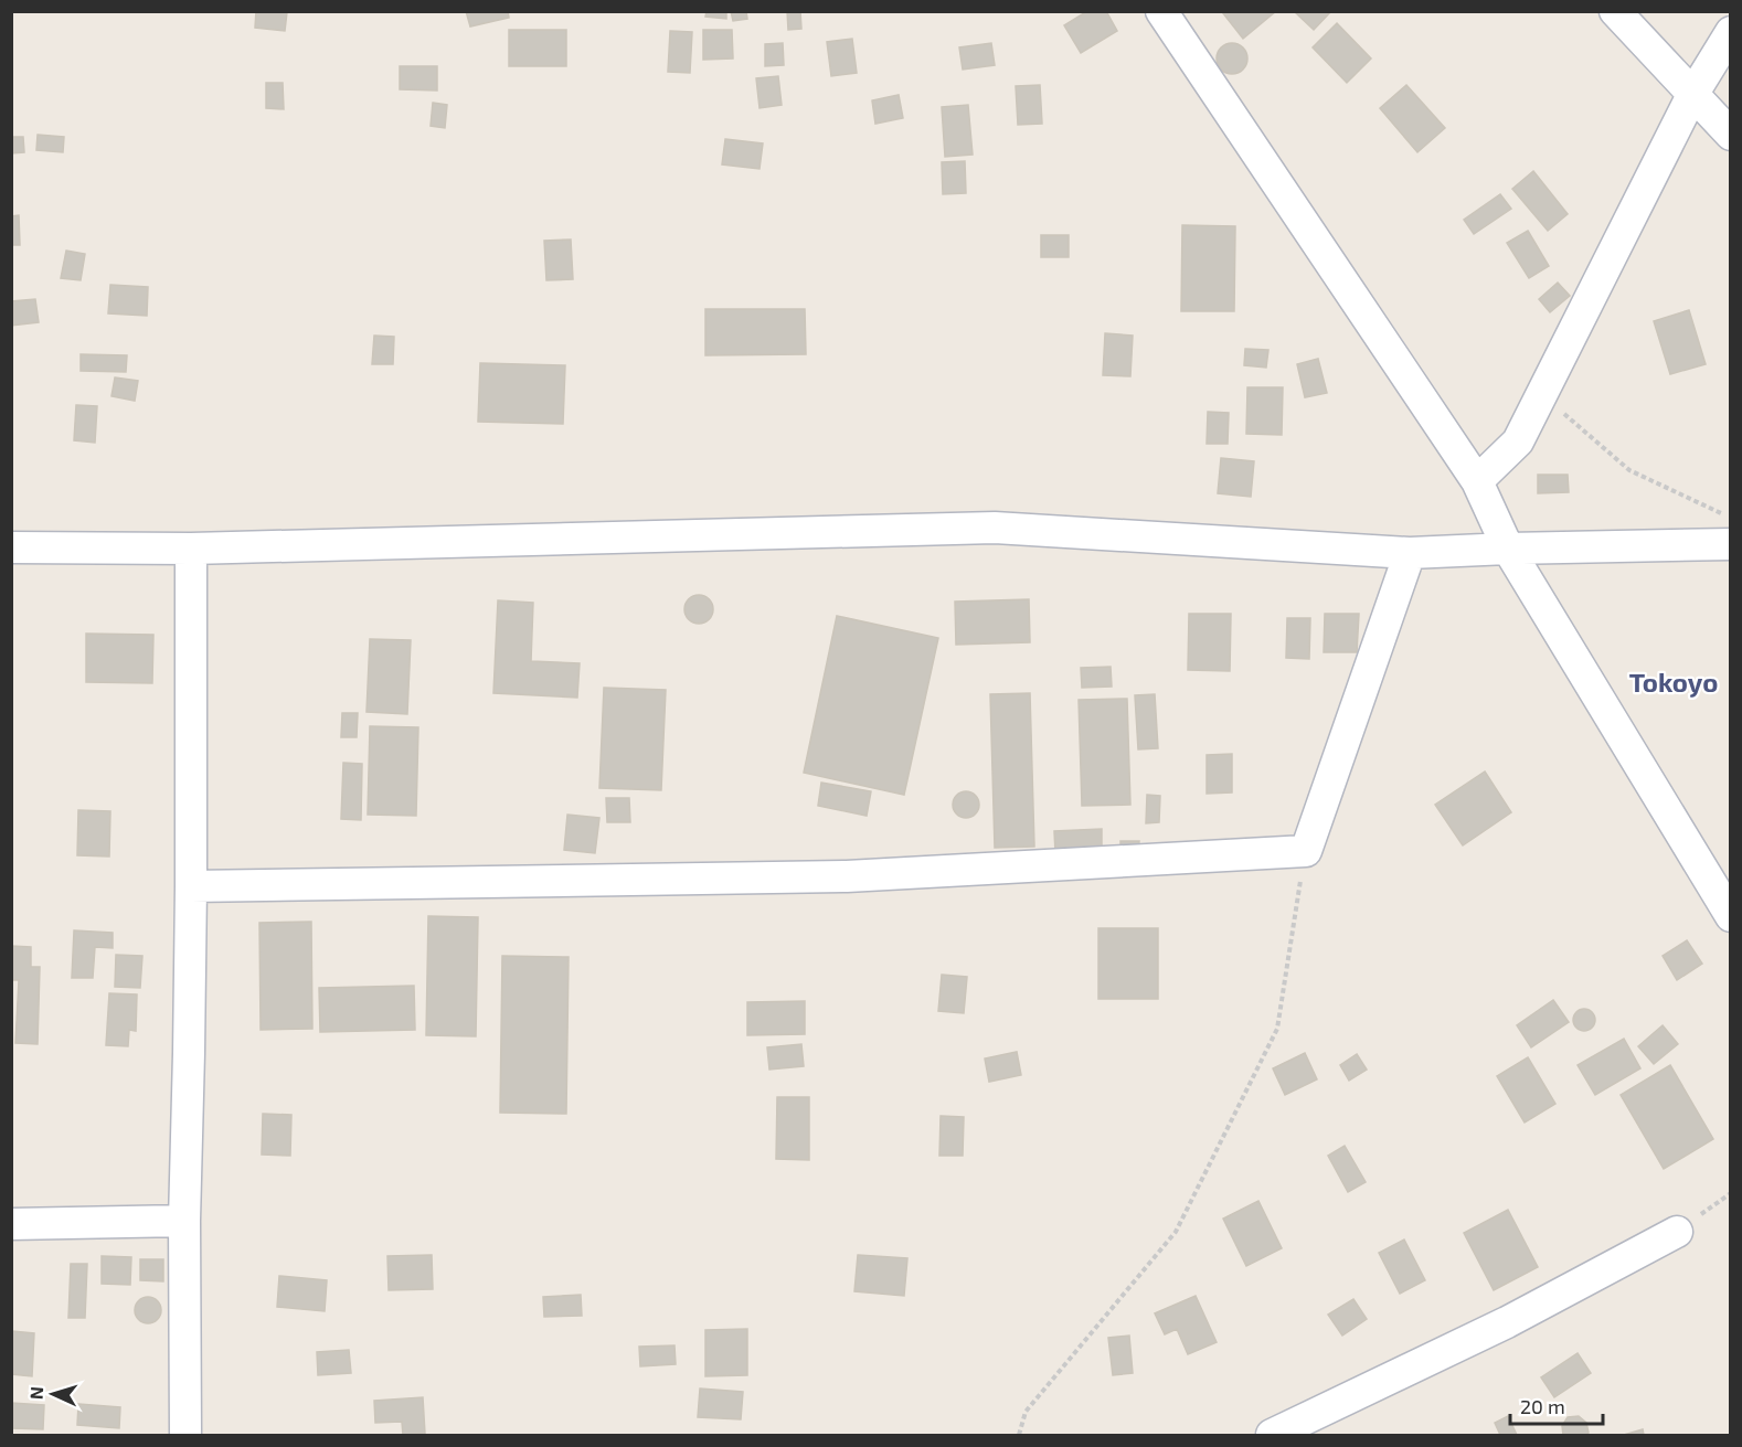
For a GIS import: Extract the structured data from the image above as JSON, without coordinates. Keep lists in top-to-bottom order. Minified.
{"districts":["Tokoyo"],"scale_bar":"20 m","north":"left"}
